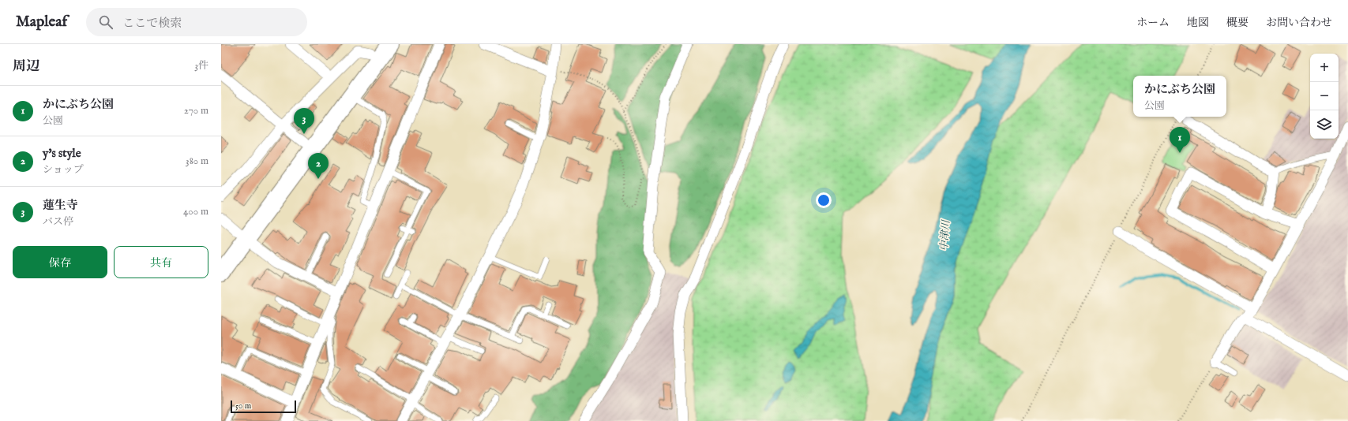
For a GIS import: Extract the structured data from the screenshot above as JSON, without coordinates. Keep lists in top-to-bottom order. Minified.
{"water":["中津川"],"scale_bar":"50 m","page":{"header":"Mapleaf","search":"ここで検索","nav":["ホーム","地図","概要","お問い合わせ"],"heading":["周辺","3件"],"map_buttons":["+","−"],"popup":["かにぶち公園","公園"],"list":[{"mark":"1","name":"かにぶち公園","note":"公園","value":"270 m"},{"mark":"2","name":"y's style","note":"ショップ","value":"380 m"},{"mark":"3","name":"蓮生寺","note":"バス停","value":"400 m"}],"pins":["3","1","2"],"buttons":["保存","共有"],"scale":"50 m"}}
